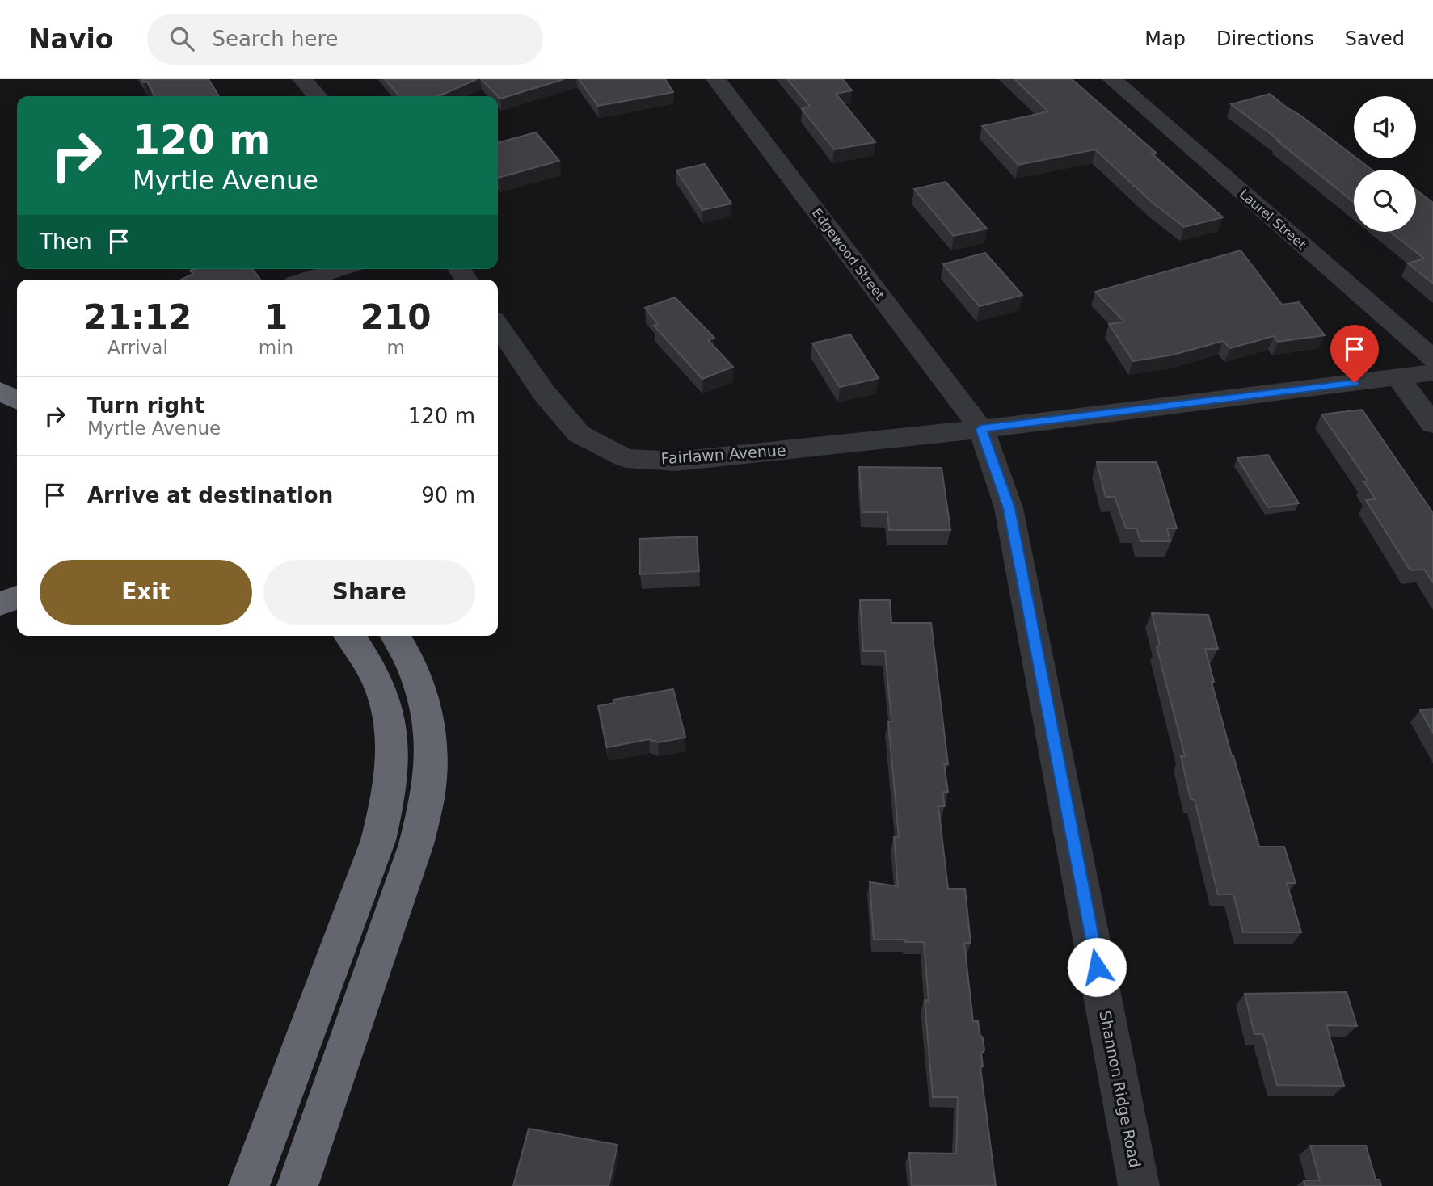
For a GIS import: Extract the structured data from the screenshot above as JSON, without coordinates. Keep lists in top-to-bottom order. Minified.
{"streets":{"street":["Laurel Street","Edgewood Street","Fairlawn Avenue","Shannon Ridge Road"]},"crossings":[["Edgewood Street","Fairlawn Avenue"],["Edgewood Street","Shannon Ridge Road"],["Fairlawn Avenue","Shannon Ridge Road"]],"page":{"header":"Navio","search":"Search here","nav":["Map","Directions","Saved"],"turn":["120 m","Myrtle Avenue"],"then":"Then","eta":["21:12","Arrival","1","min","210","m"],"list":[{"name":"Turn right","note":"Myrtle Avenue","value":"120 m"},{"name":"Arrive at destination","value":"90 m"}],"buttons":["Exit","Share"]}}
